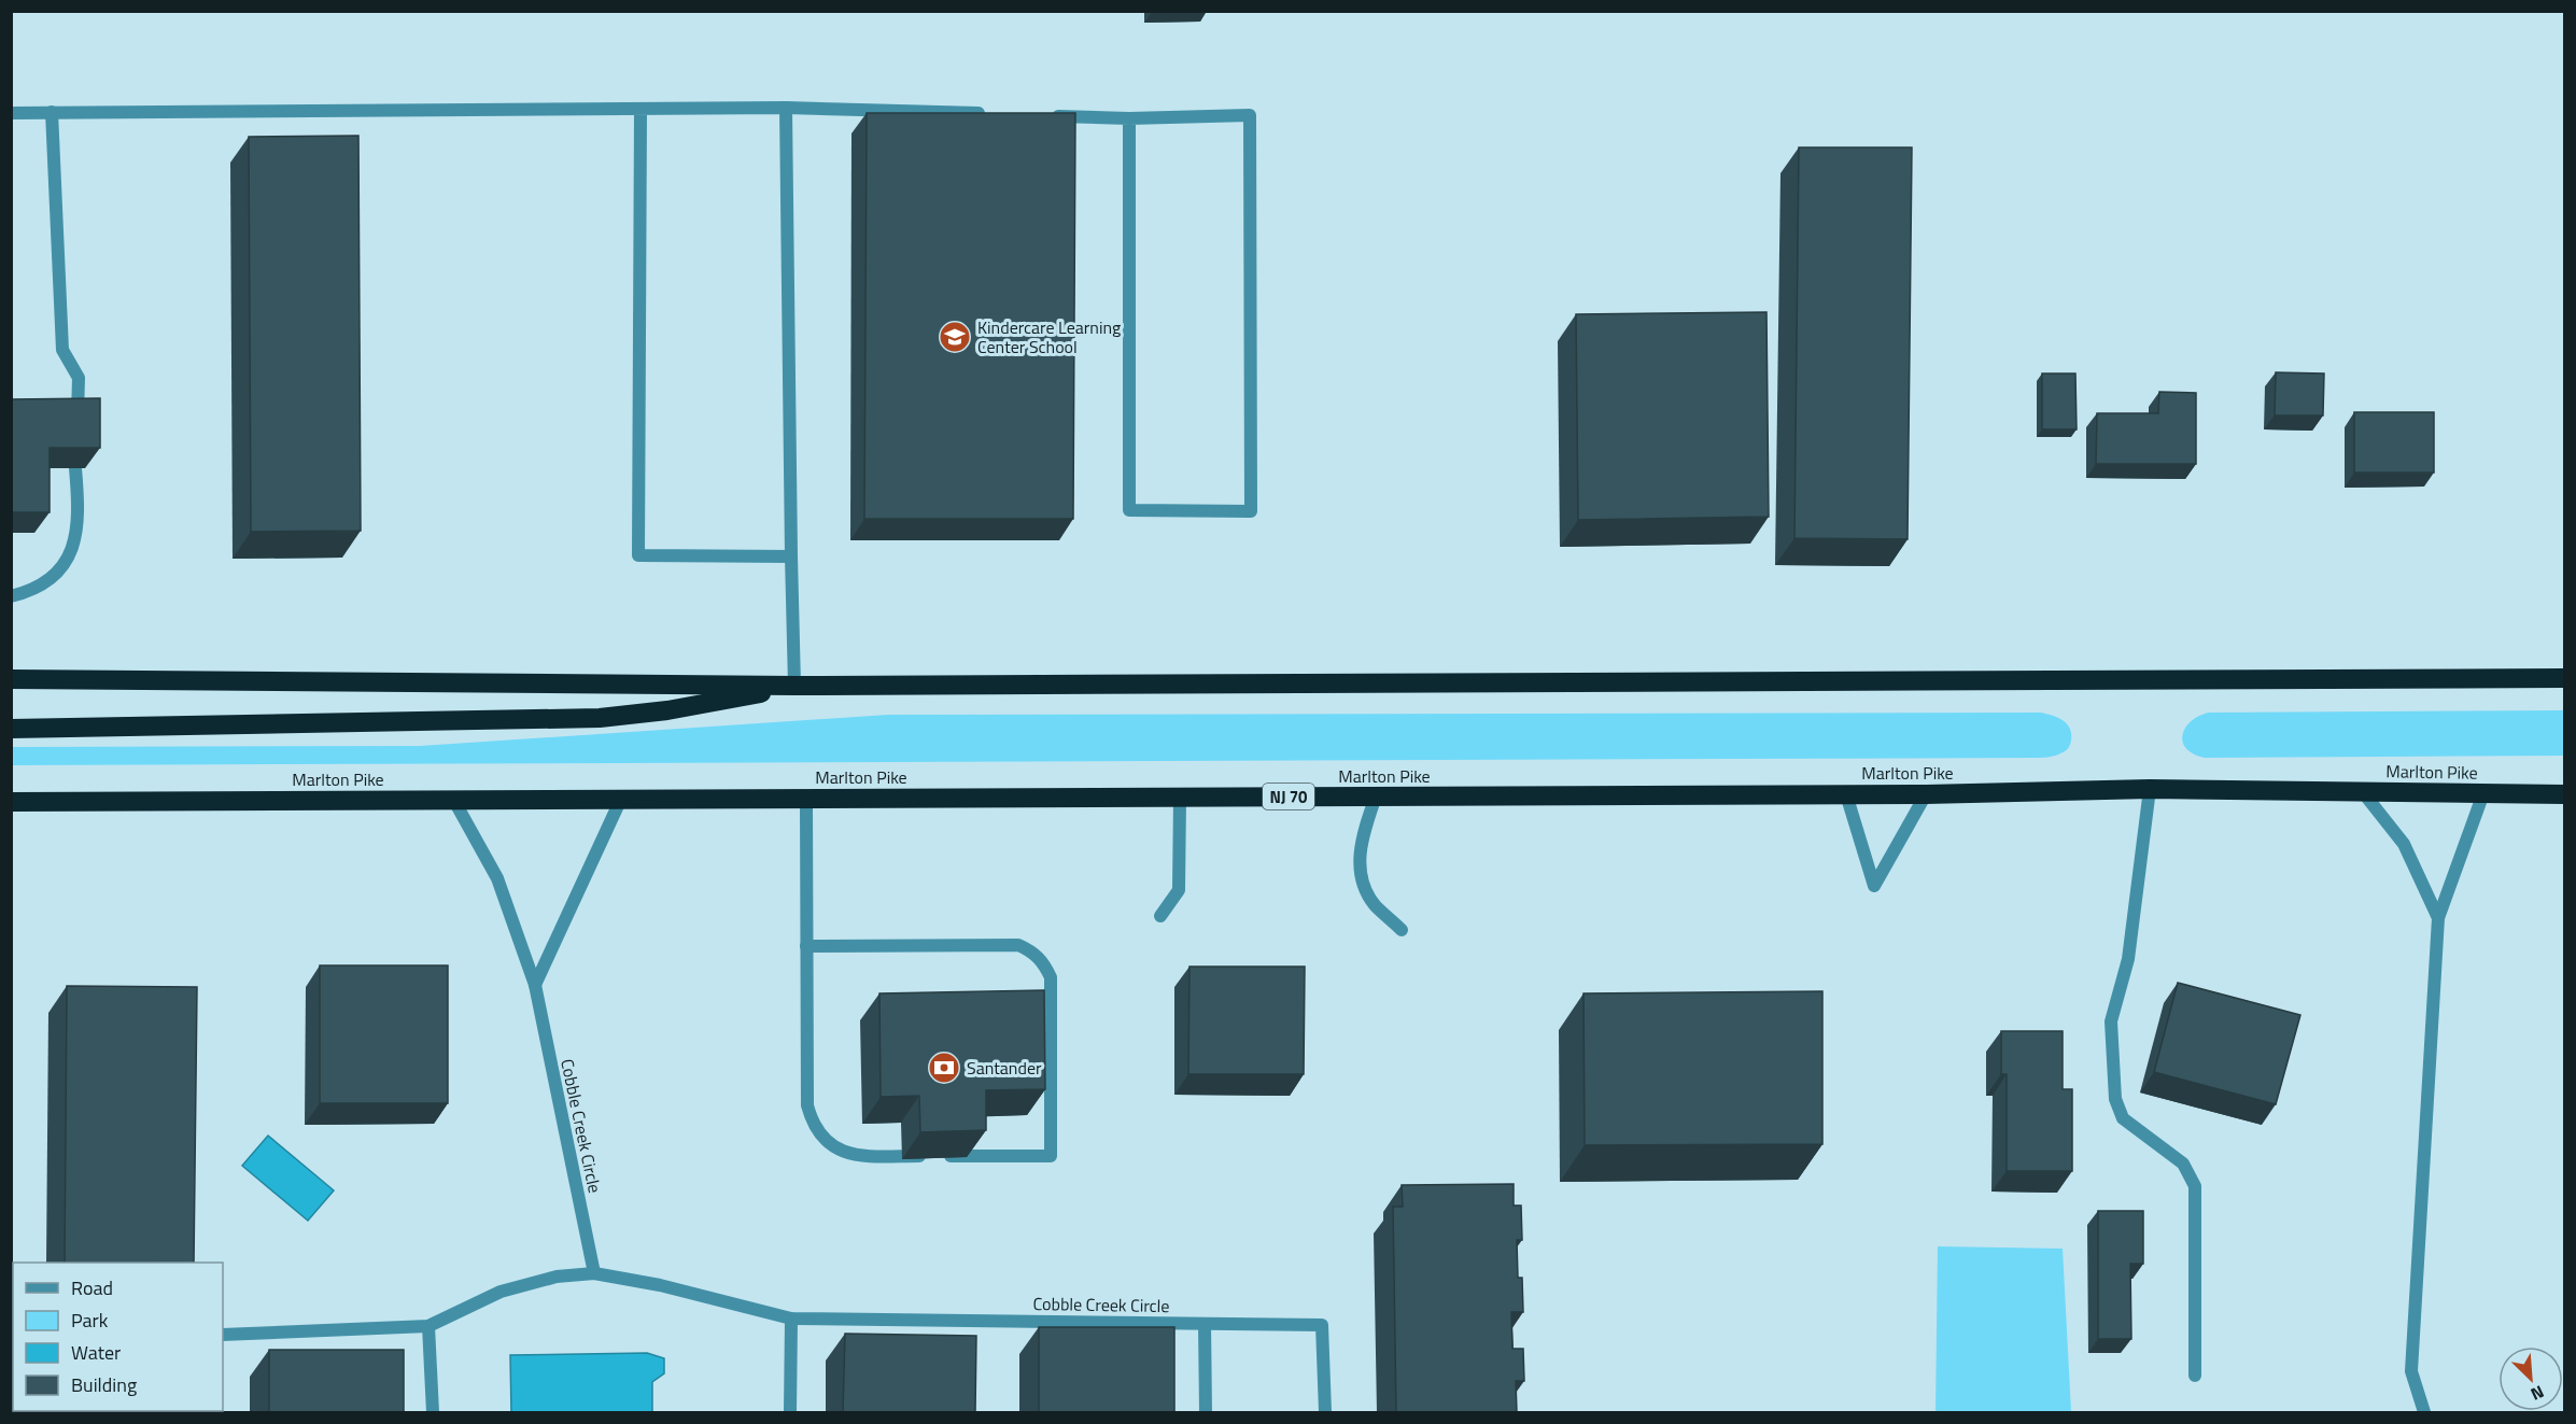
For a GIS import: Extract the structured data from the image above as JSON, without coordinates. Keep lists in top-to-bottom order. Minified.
{"streets":{"highway":["Marlton Pike","NJ 70"],"street":["Cobble Creek Circle"]},"crossings":[["Marlton Pike","Cobble Creek Circle"]],"places":{"school or university":["Kindercare Learning Center School"],"bank":["Santander"]},"legend":["Road","Park","Water","Building"],"north":"bottom right"}
